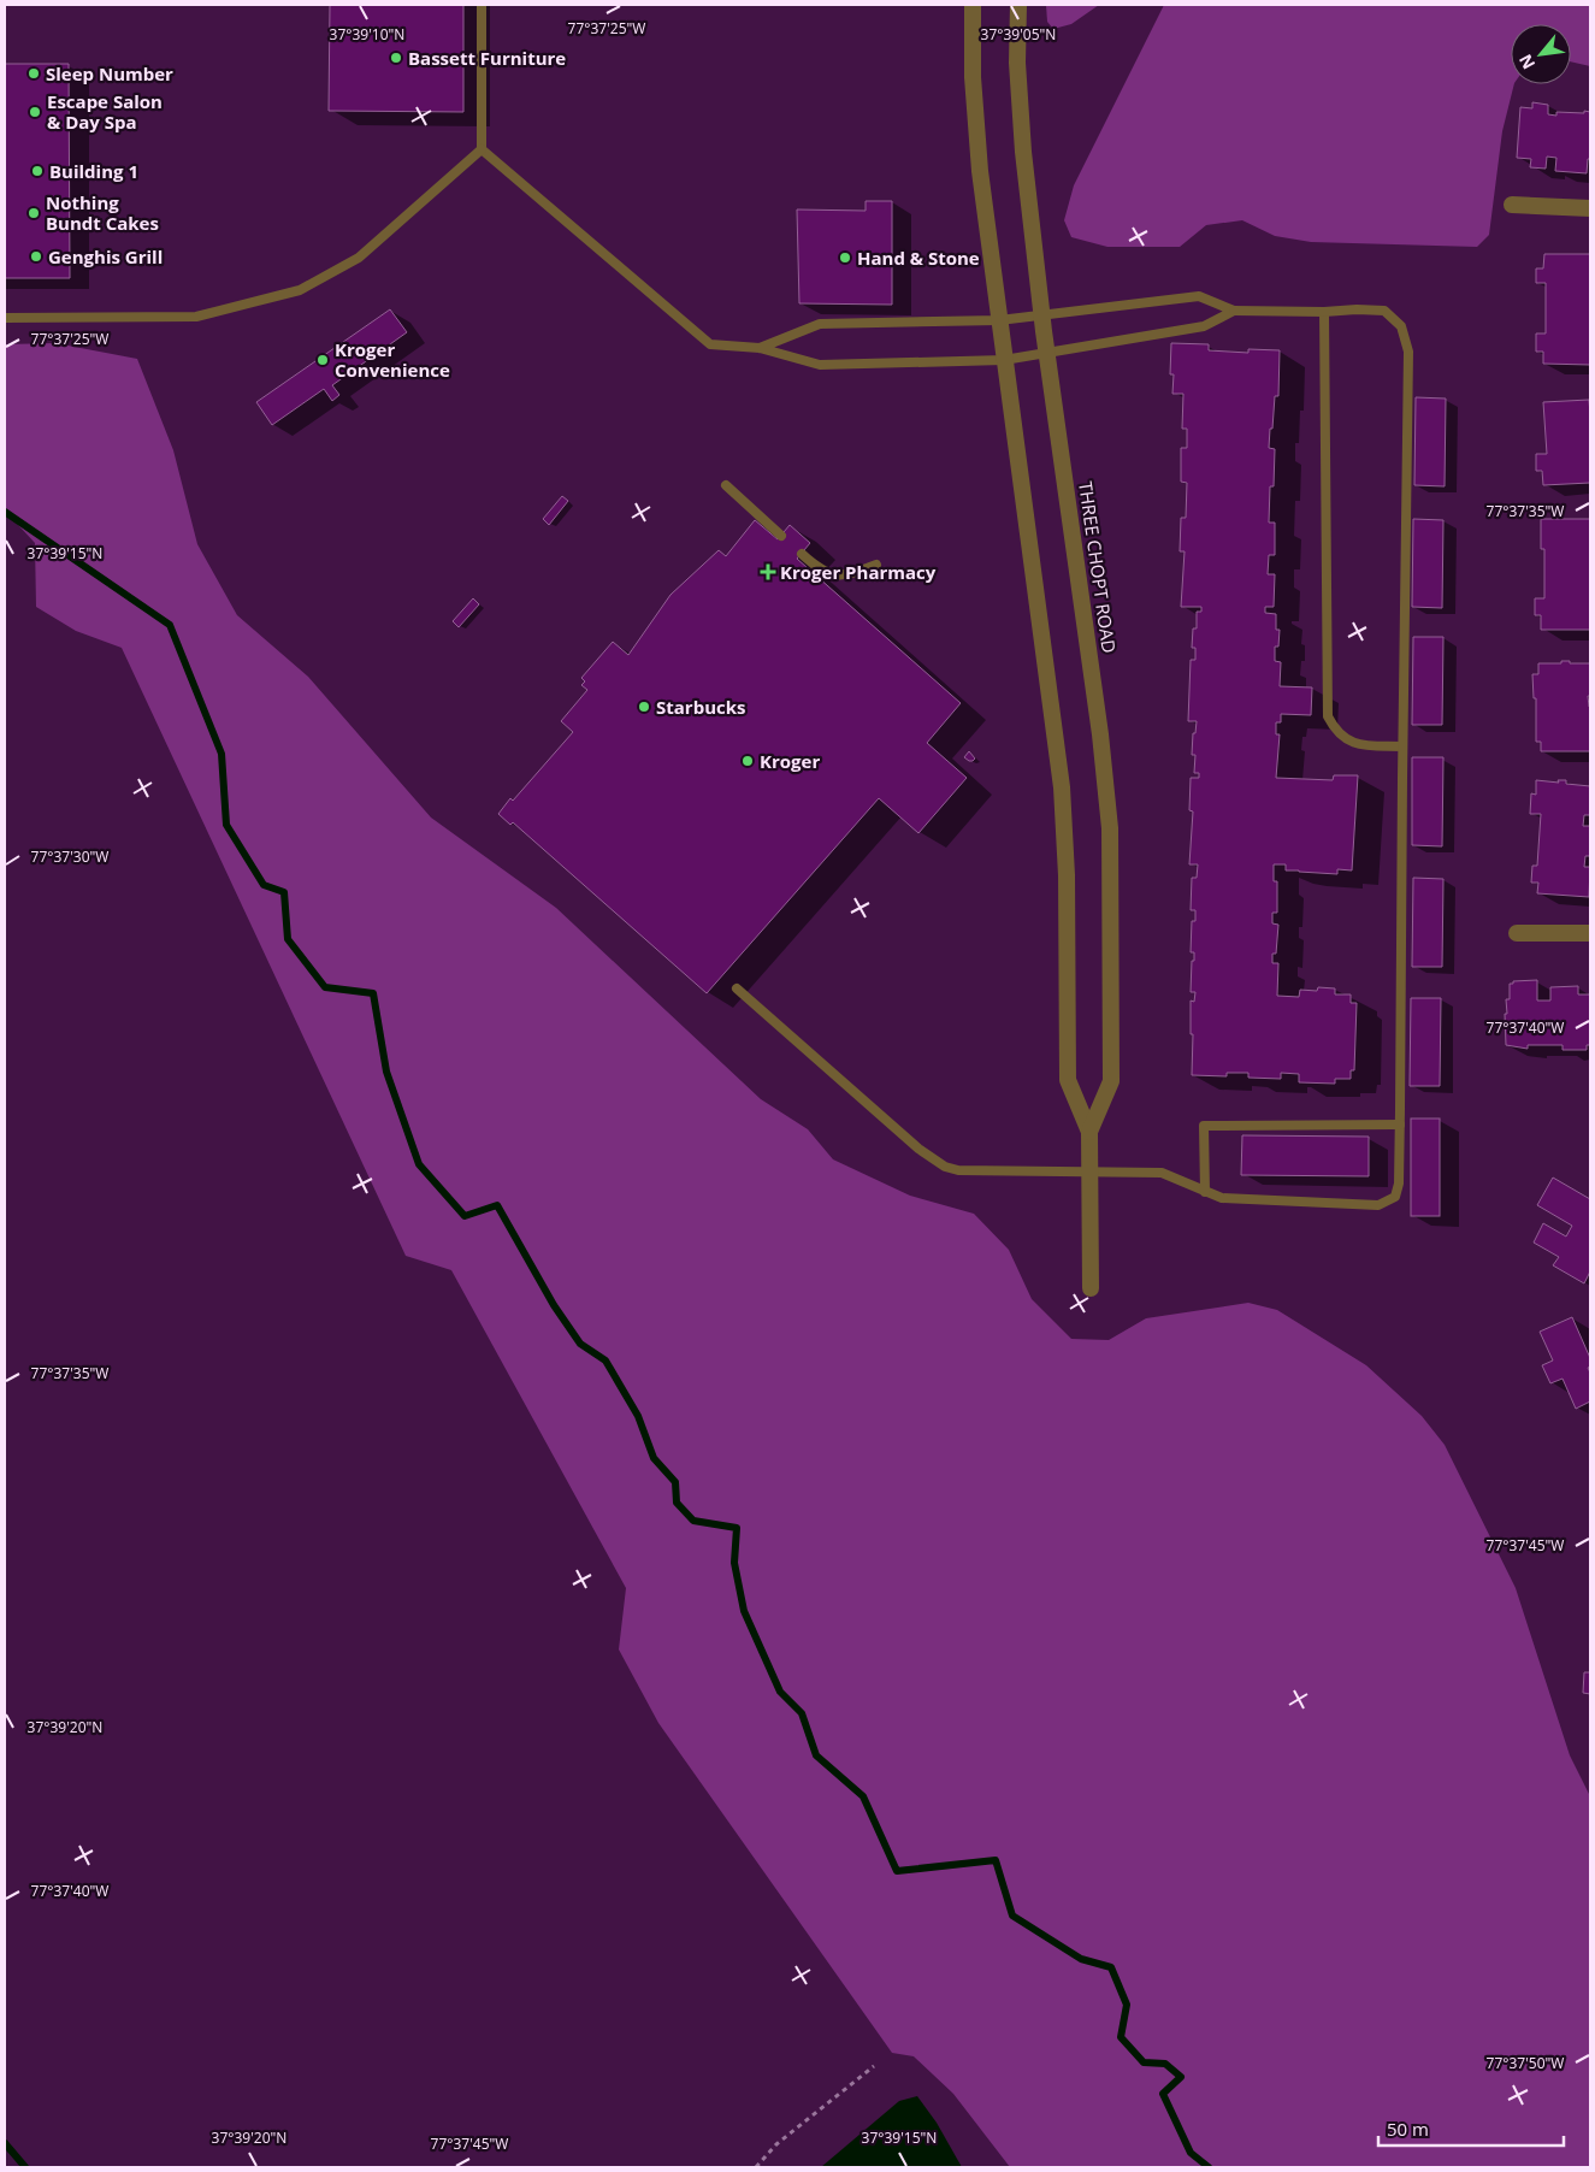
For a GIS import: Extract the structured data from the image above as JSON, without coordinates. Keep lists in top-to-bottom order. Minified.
{"streets":{"street":["THREE CHOPT ROAD"]},"places":{"other":["Bassett Furniture","Sleep Number","Escape Salon & Day Spa","Building 1","Nothing Bundt Cakes","Genghis Grill","Hand & Stone","Kroger Convenience","Starbucks","Kroger"],"health":["Kroger Pharmacy"]},"scale_bar":"50 m","north":"bottom left","coordinates":["77°37'25\"W","37°39'10\"N","37°39'05\"N","77°37'35\"W","37°39'15\"N","77°37'30\"W","77°37'40\"W","77°37'45\"W","37°39'20\"N","77°37'50\"W"]}
